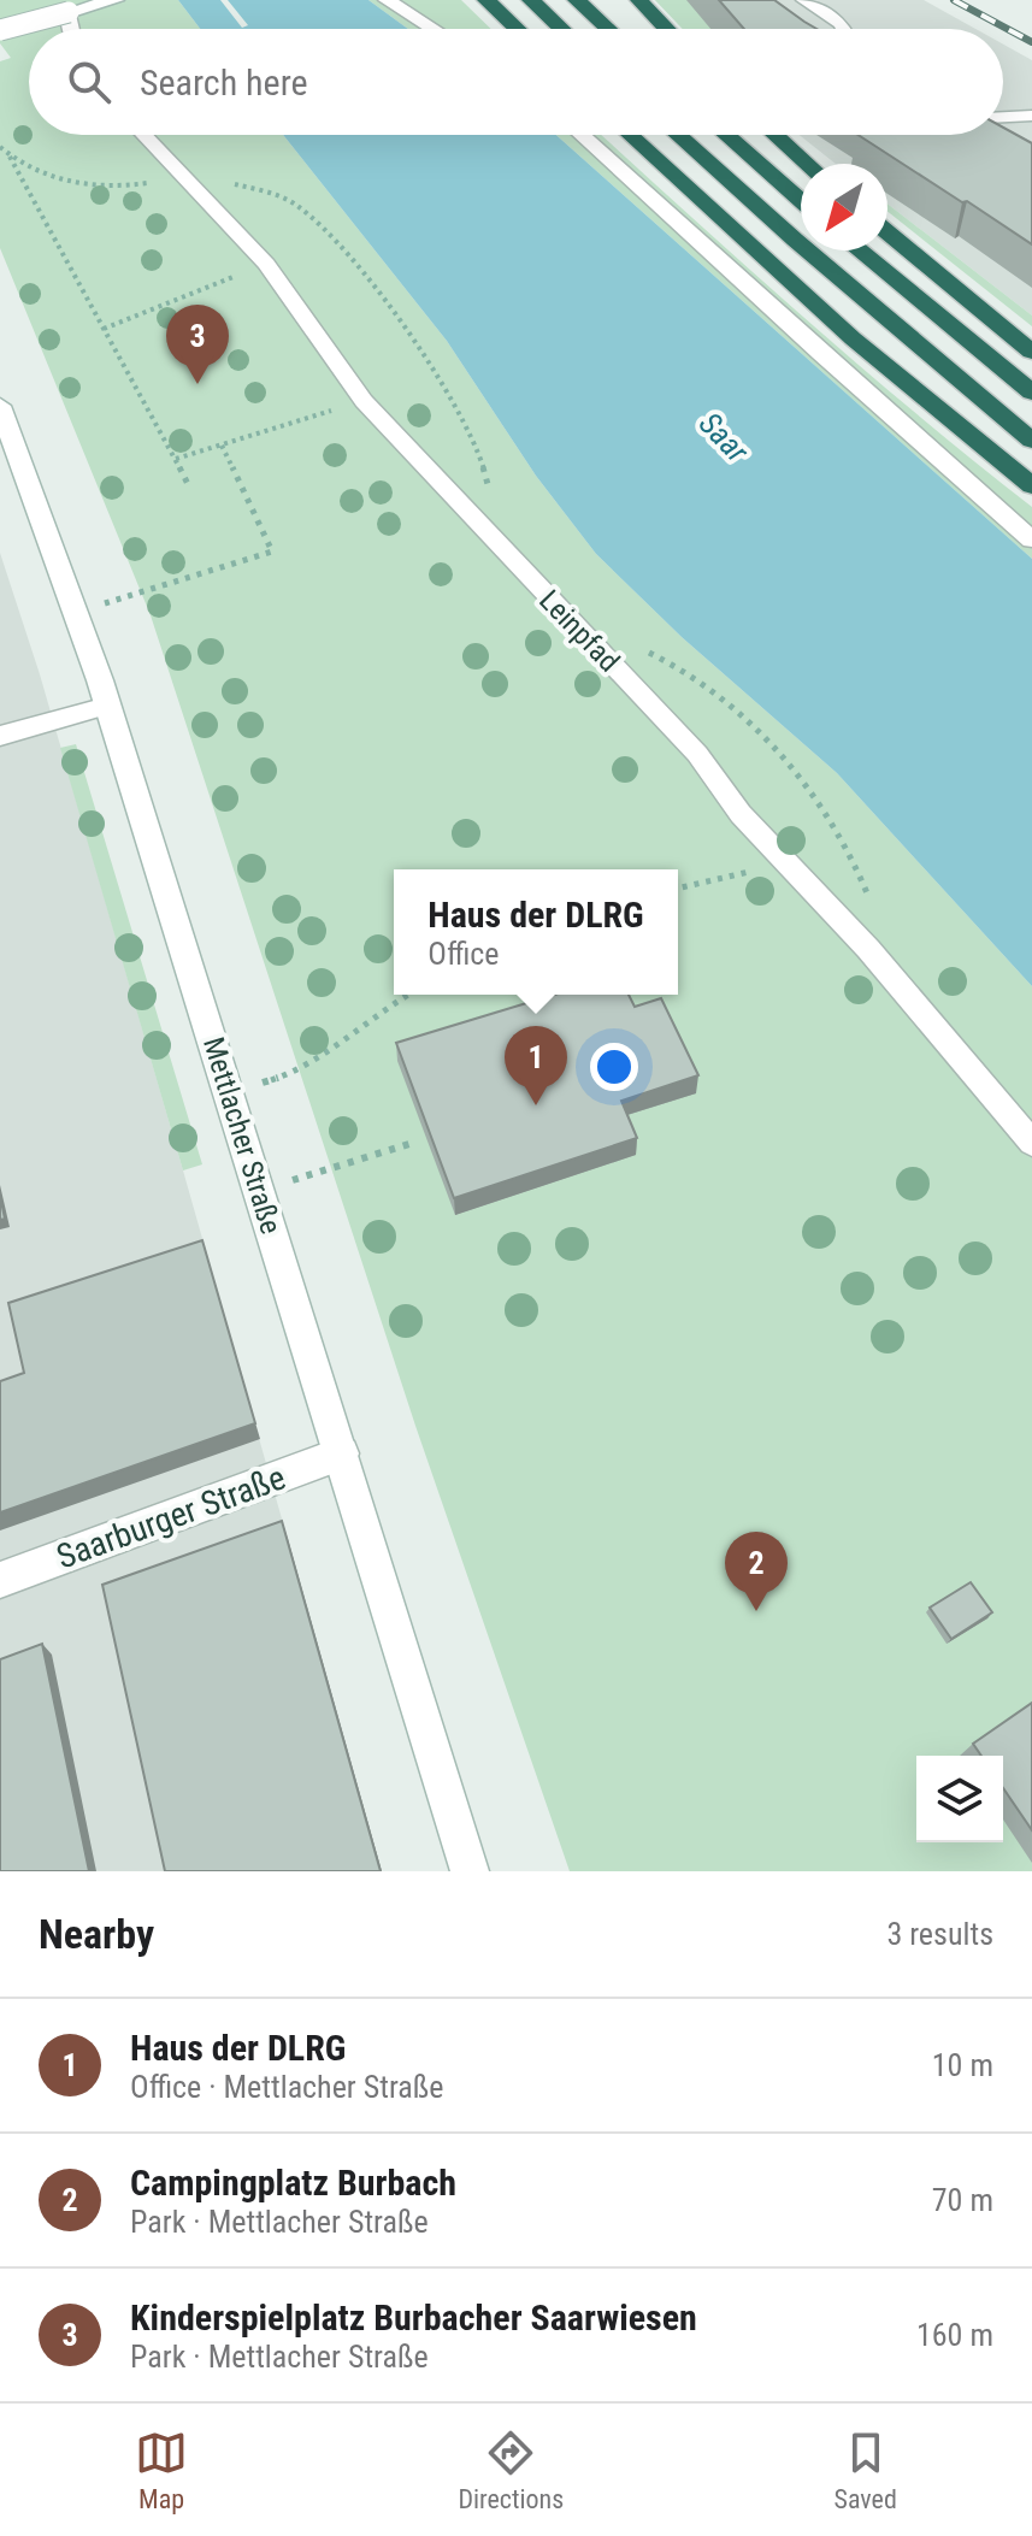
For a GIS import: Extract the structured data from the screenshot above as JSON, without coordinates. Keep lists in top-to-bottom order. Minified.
{"streets":{"street":["Mettlacher Straße","Saarburger Straße"],"lane":["Leinpfad"]},"crossings":[["Mettlacher Straße","Saarburger Straße"]],"water":["Saar"],"north":"bottom left","page":{"search":"Search here","pins":["3","1","2"],"popup":["Haus der DLRG","Office"],"heading":["Nearby","3 results"],"list":[{"mark":"1","name":"Haus der DLRG","note":"Office · Mettlacher Straße","value":"10 m"},{"mark":"2","name":"Campingplatz Burbach","note":"Park · Mettlacher Straße","value":"70 m"},{"mark":"3","name":"Kinderspielplatz Burbacher Saarwiesen","note":"Park · Mettlacher Straße","value":"160 m"}],"nav":["Map","Directions","Saved"]}}
